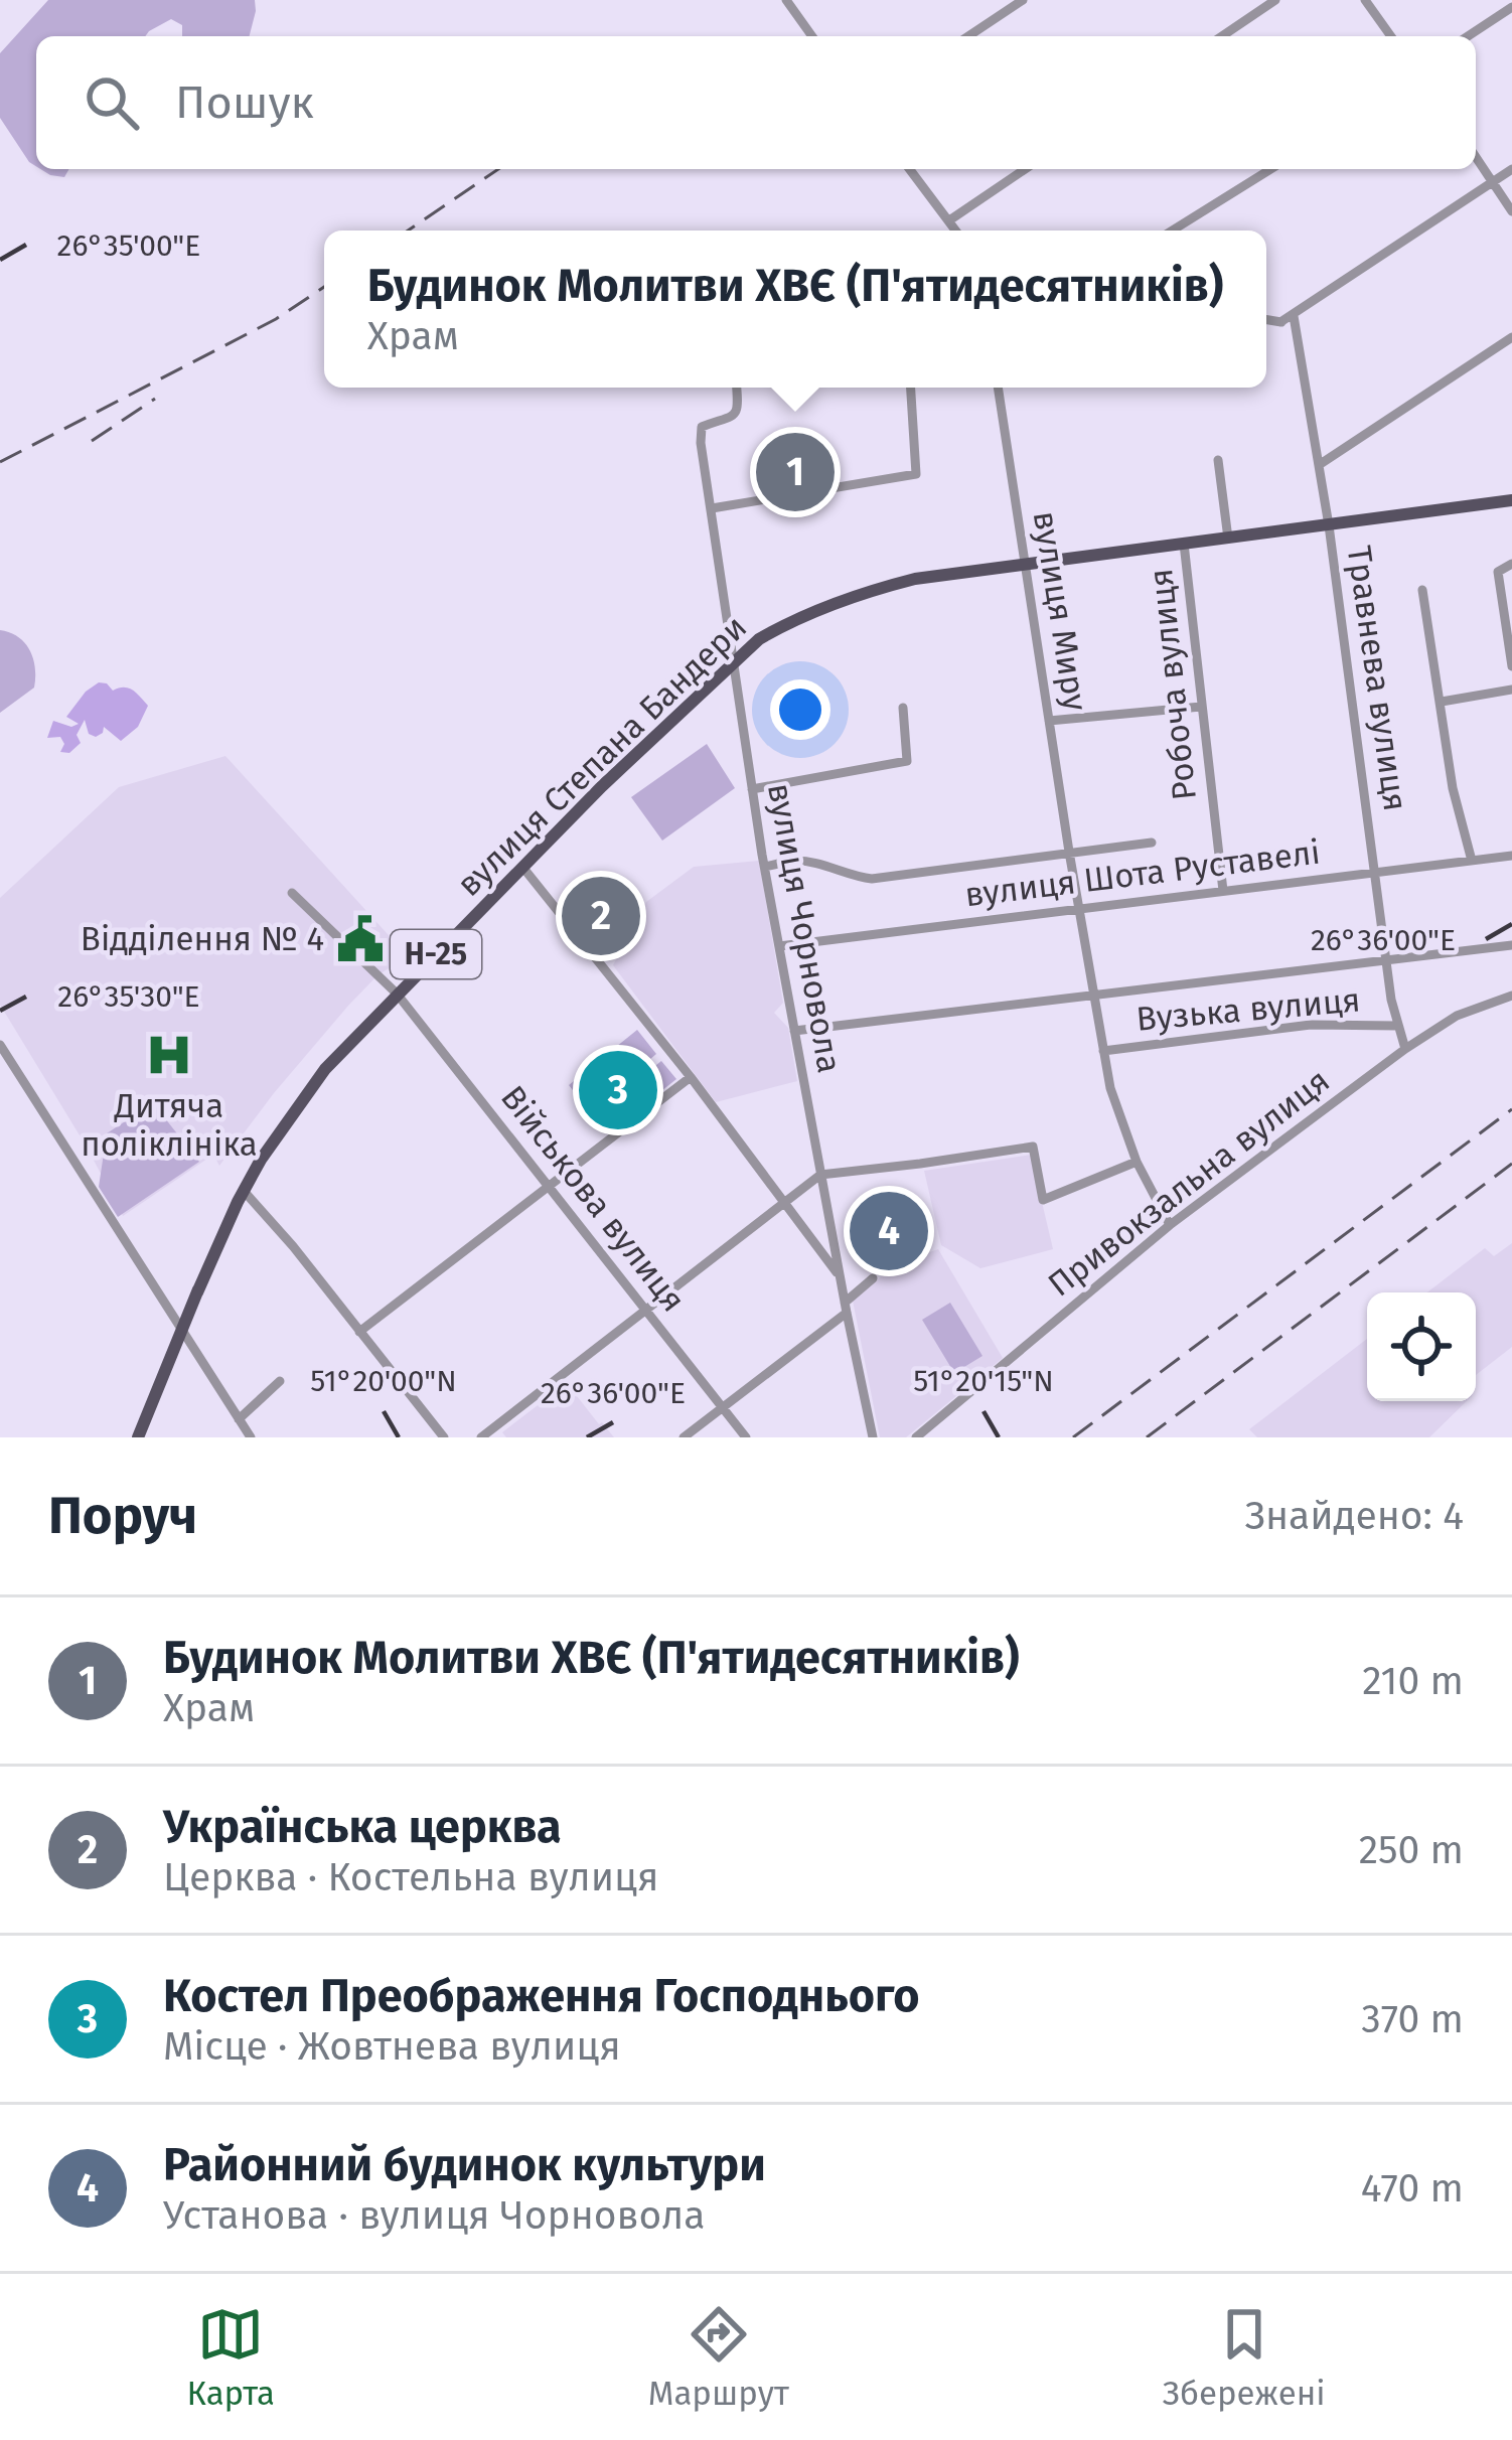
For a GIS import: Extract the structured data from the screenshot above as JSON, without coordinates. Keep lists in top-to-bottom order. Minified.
{"streets":{"main road":["вулиця Степана Бандери","Н-25"],"street":["вулиця Миру","Травнева вулиця","Робоча вулиця","вулиця Шота Руставелі","вулиця Чорновола","Вузька вулиця","Привокзальна вулиця","Військова вулиця"]},"crossings":[["вулиця Миру","вулиця Степана Бандери"],["вулиця Миру","вулиця Шота Руставелі"],["вулиця Миру","Вузька вулиця"],["вулиця Миру","Привокзальна вулиця"],["Травнева вулиця","вулиця Степана Бандери"],["Травнева вулиця","вулиця Шота Руставелі"],["Травнева вулиця","Вузька вулиця"],["Травнева вулиця","Привокзальна вулиця"],["Робоча вулиця","вулиця Степана Бандери"],["Робоча вулиця","вулиця Шота Руставелі"],["вулиця Степана Бандери","вулиця Чорновола"],["вулиця Степана Бандери","Військова вулиця"],["вулиця Шота Руставелі","вулиця Чорновола"]],"places":{"public building":["Відділення № 4"],"hospital":["Дитяча поліклініка"]},"page":{"search":"Пошук","popup":["Будинок Молитви ХВЄ (П'ятидесятників)","Храм"],"pins":["1","2","3","4"],"heading":["Поруч","Знайдено: 4"],"list":[{"mark":"1","name":"Будинок Молитви ХВЄ (П'ятидесятників)","note":"Храм","value":"210 m"},{"mark":"2","name":"Українська церква","note":"Церква · Костельна вулиця","value":"250 m"},{"mark":"3","name":"Костел Преображення Господнього","note":"Місце · Жовтнева вулиця","value":"370 m"},{"mark":"4","name":"Районний будинок культури","note":"Установа · вулиця Чорновола","value":"470 m"}],"nav":["Карта","Маршрут","Збережені"]},"coordinates":["26°35'00\"E","26°36'00\"E","26°35'30\"E","51°20'00\"N","51°20'15\"N"]}
